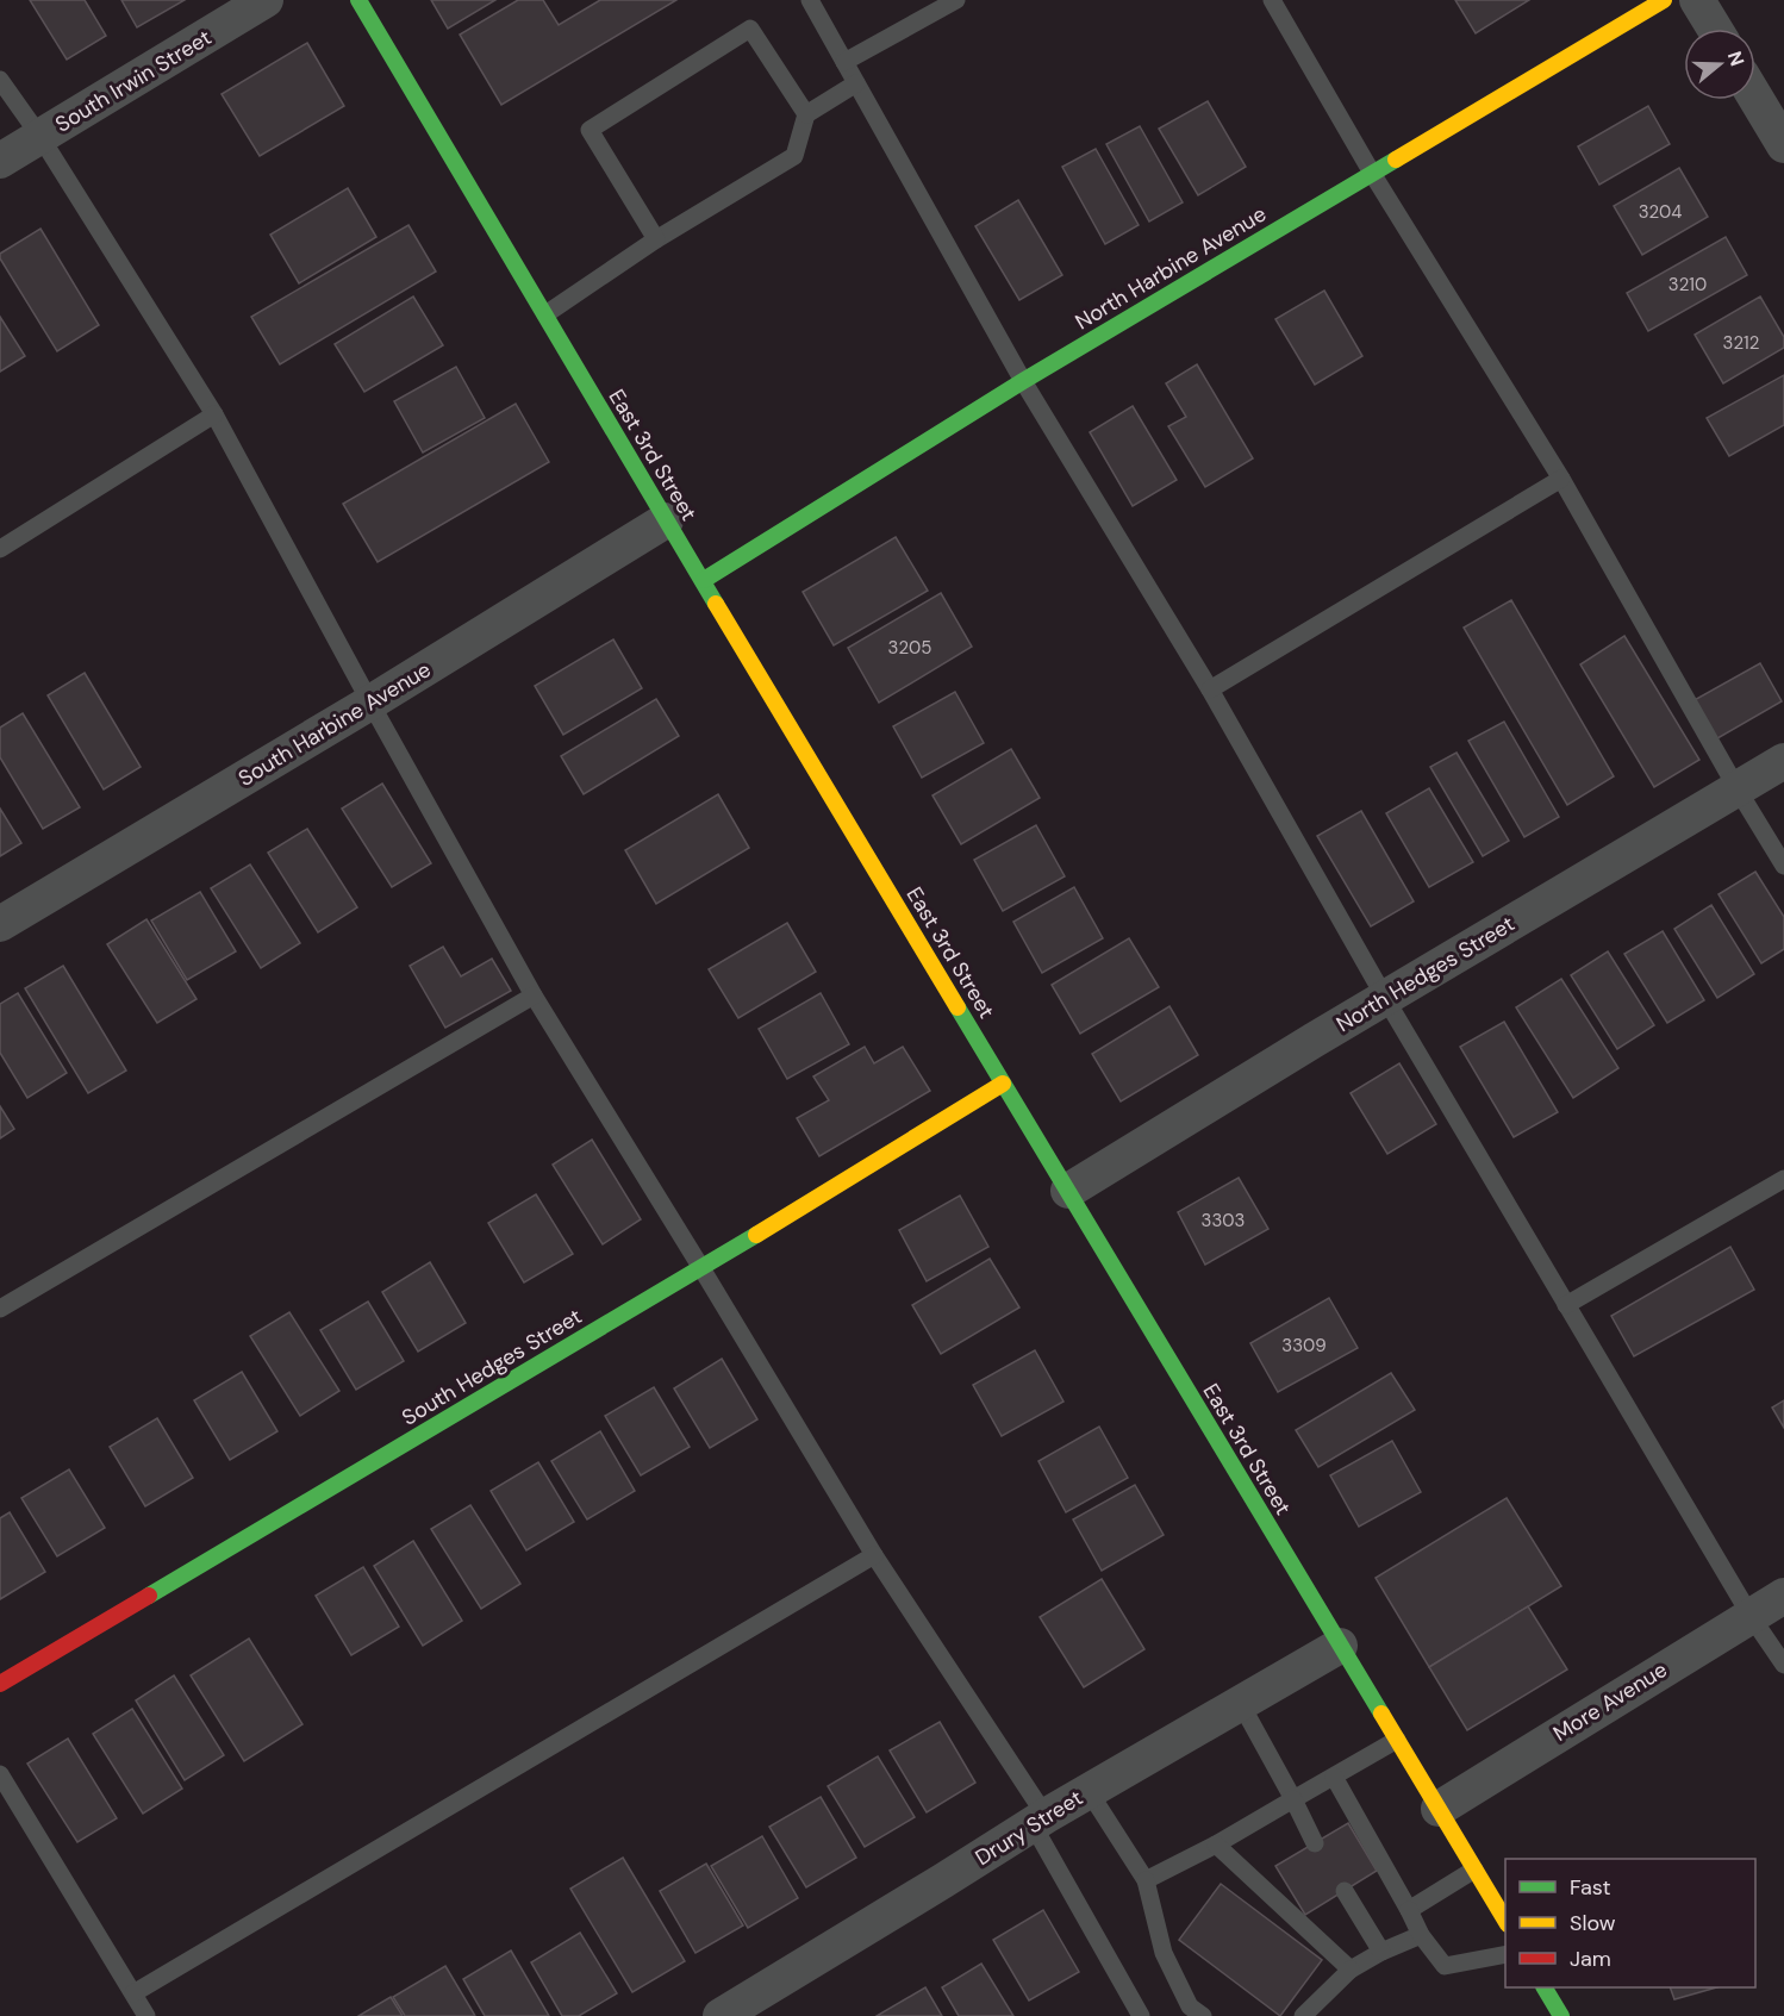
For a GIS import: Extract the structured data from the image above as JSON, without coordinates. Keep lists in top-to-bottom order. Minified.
{"streets":{"main road":["North Harbine Avenue","East 3rd Street","South Hedges Street"],"street":["South Irwin Street","South Harbine Avenue","North Hedges Street","More Avenue","Drury Street"]},"crossings":[["North Harbine Avenue","East 3rd Street"],["East 3rd Street","South Harbine Avenue"],["East 3rd Street","North Hedges Street"],["East 3rd Street","South Hedges Street"],["East 3rd Street","More Avenue"],["East 3rd Street","Drury Street"]],"house_numbers":["3204","3210","3212","3205","3303","3309"],"legend":["Fast","Slow","Jam"],"north":"right"}
